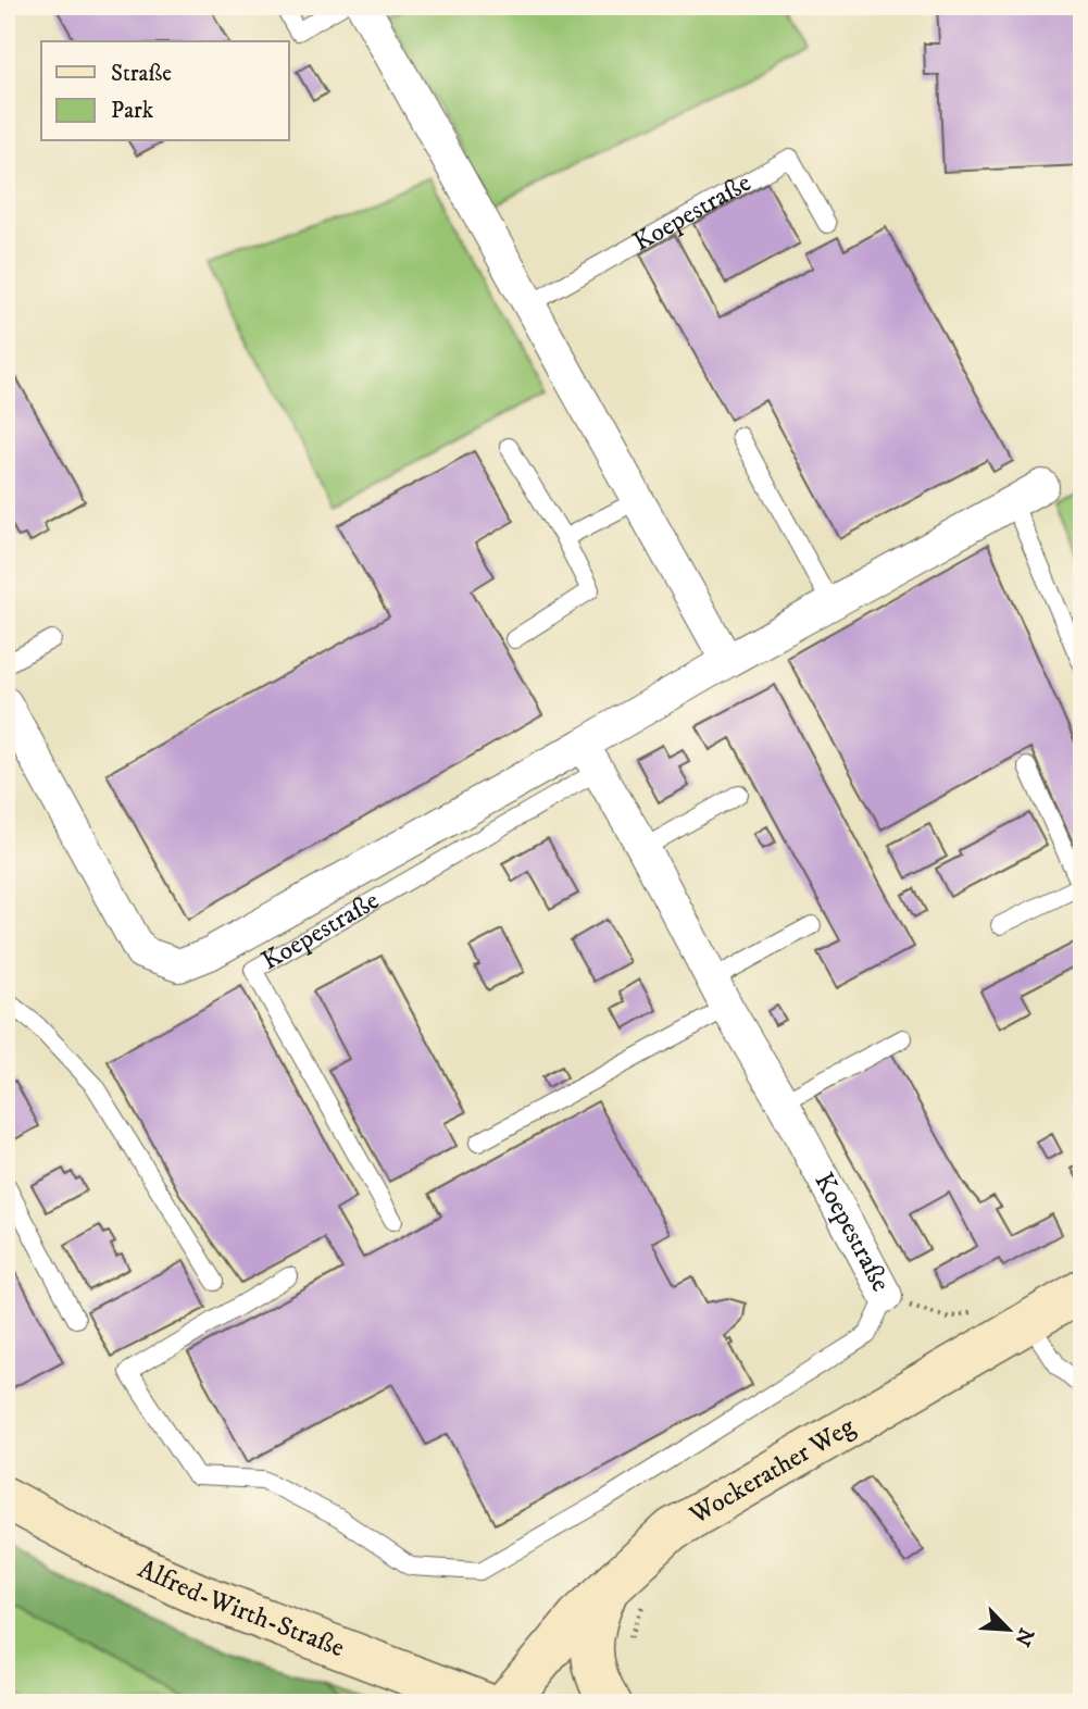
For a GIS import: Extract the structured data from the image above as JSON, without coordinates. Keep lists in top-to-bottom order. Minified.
{"streets":{"street":["Koepestraße","Wockerather Weg","Alfred-Wirth-Straße"]},"legend":["Straße","Park"],"north":"bottom right"}
